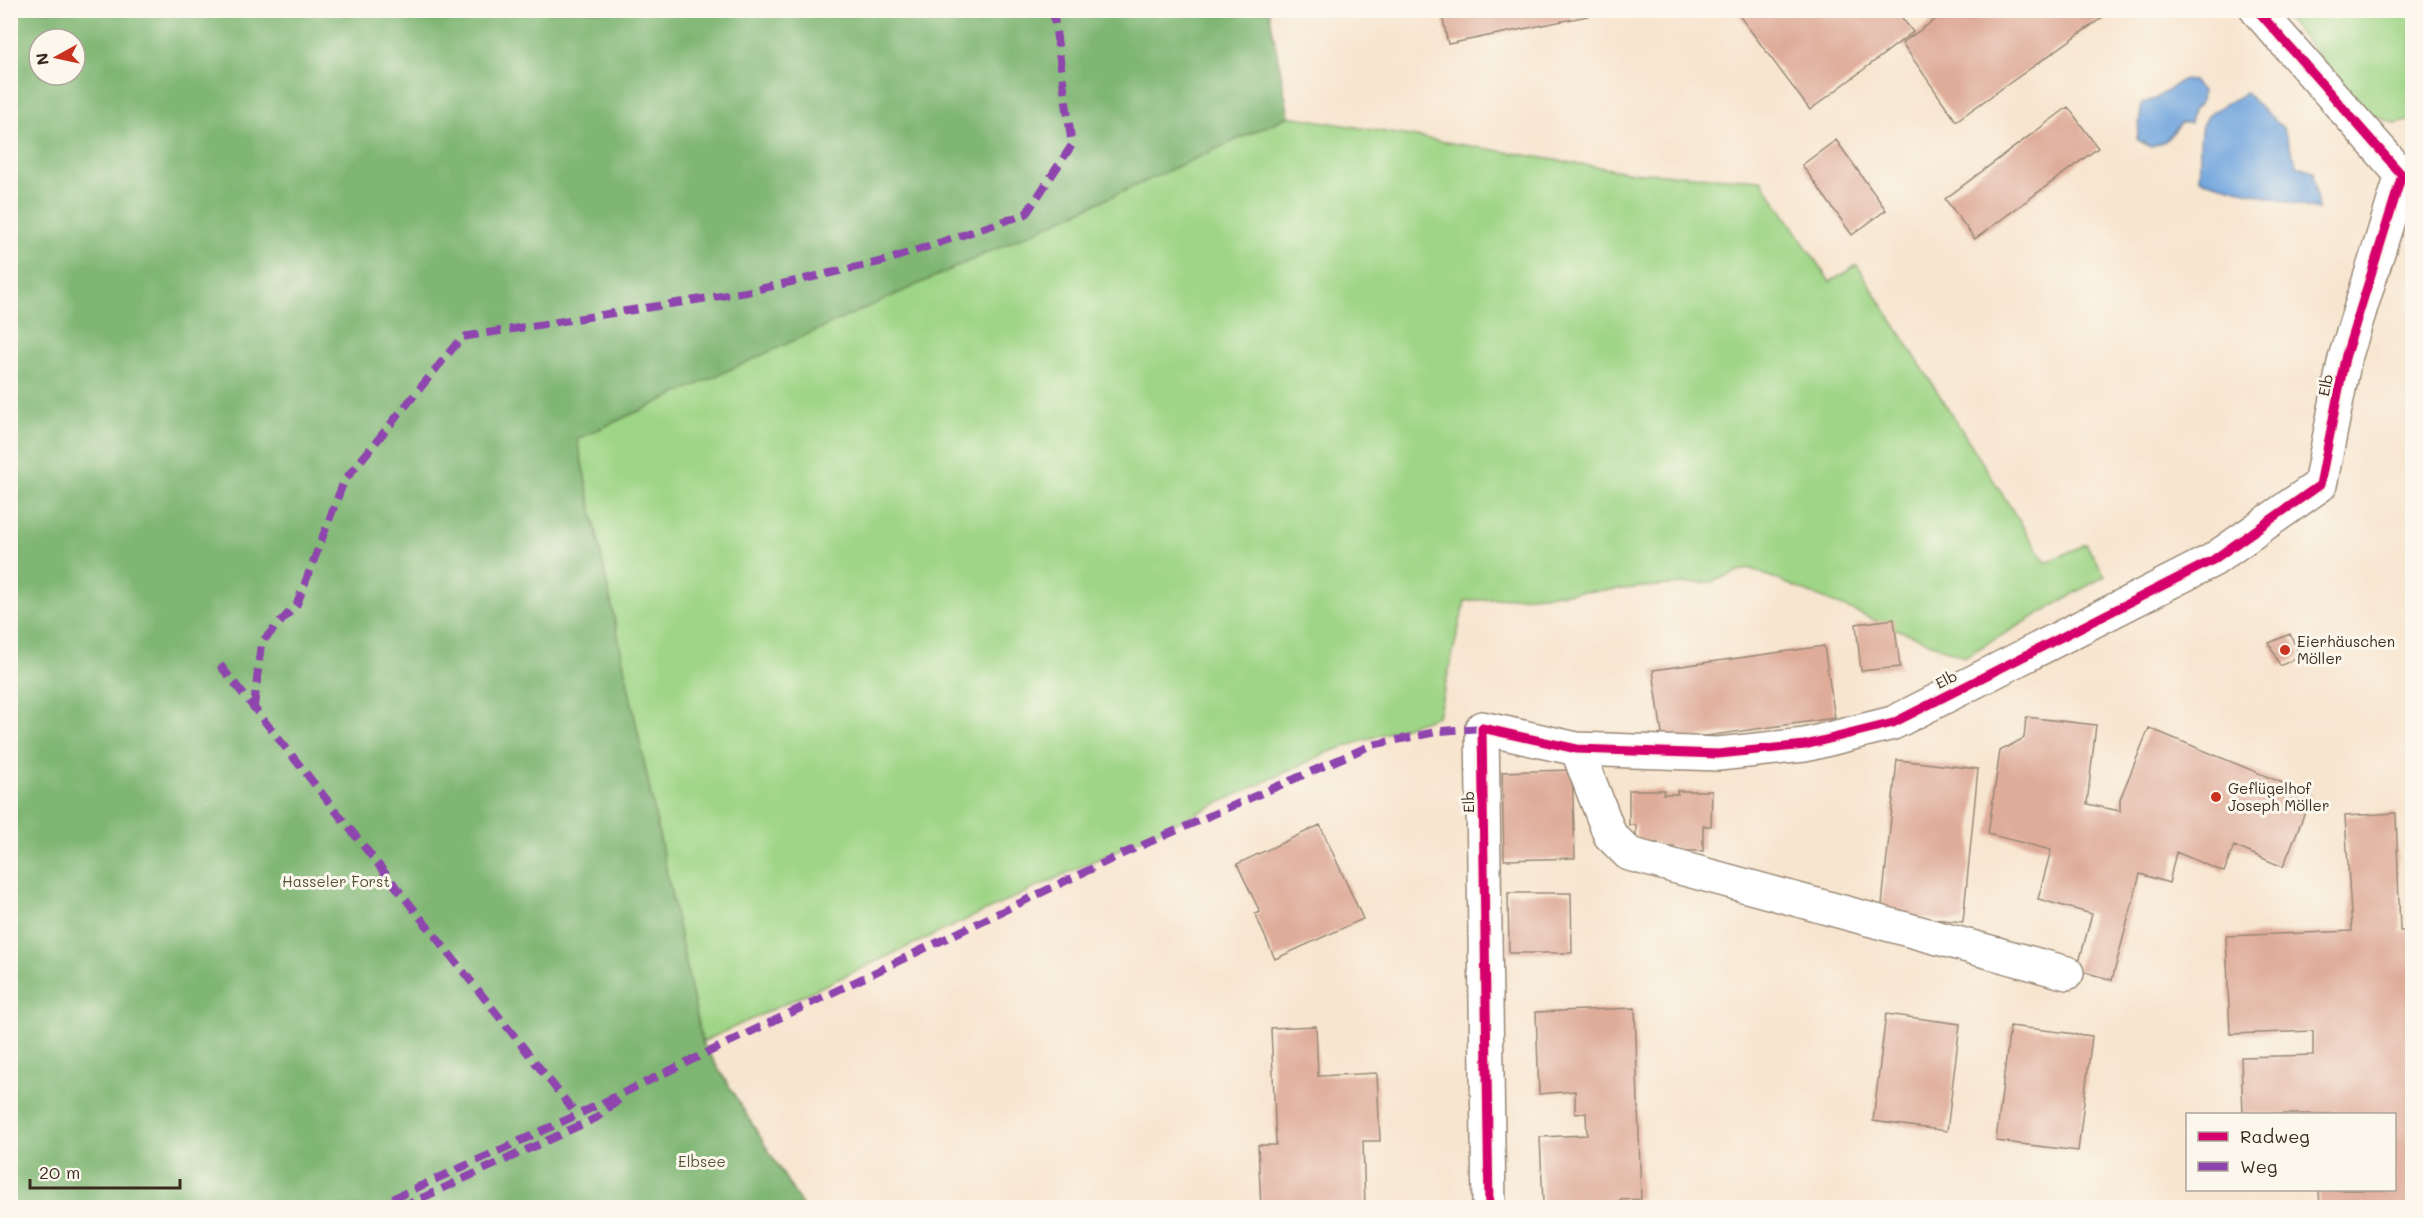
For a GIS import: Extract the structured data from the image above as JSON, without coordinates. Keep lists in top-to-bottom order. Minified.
{"streets":{"street":["Elb"]},"parks":["Hasseler Forst","Elbsee"],"places":["Eierhäuschen Möller","Geflügelhof Joseph Möller"],"legend":["Radweg","Weg"],"scale_bar":"20 m","north":"left"}
